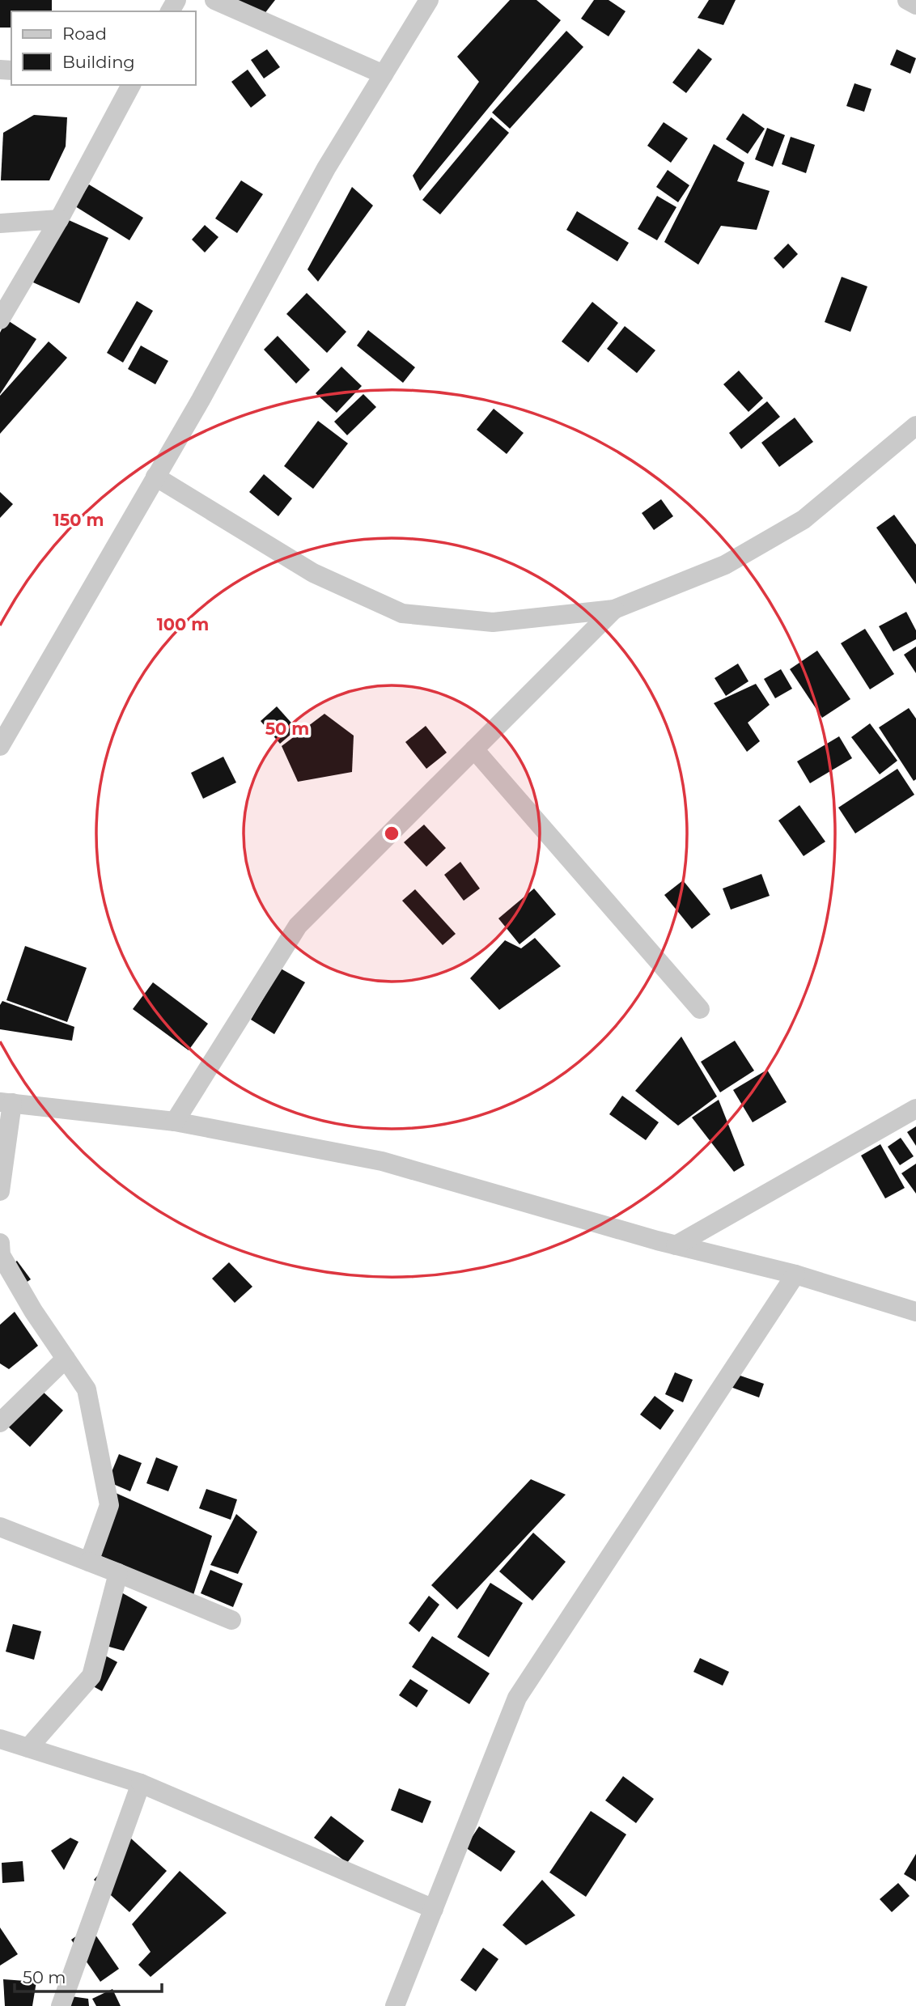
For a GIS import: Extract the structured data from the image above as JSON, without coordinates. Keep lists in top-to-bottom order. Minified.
{"legend":["Road","Building"],"scale_bar":"50 m","rings":["150 m","100 m","50 m"]}
